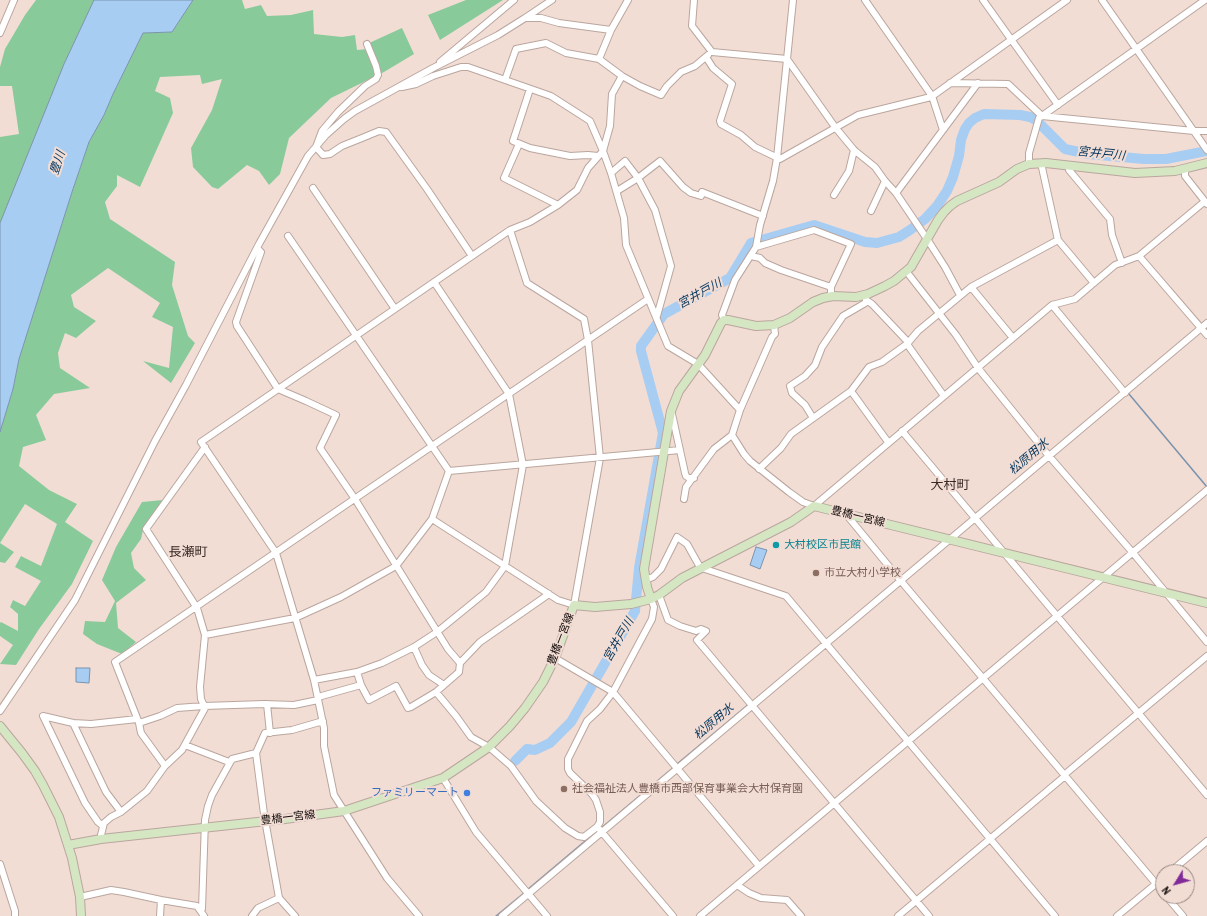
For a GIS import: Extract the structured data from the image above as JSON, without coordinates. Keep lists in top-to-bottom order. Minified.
{"streets":{"main road":["豊橋一宮線"]},"districts":["大村町","長瀬町"],"water":["宮井戸川","豊川","松原用水"],"places":["大村校区市民館","市立大村小学校","社会福祉法人豊橋市西部保育事業会大村保育園","ファミリーマート"],"north":"bottom left"}
